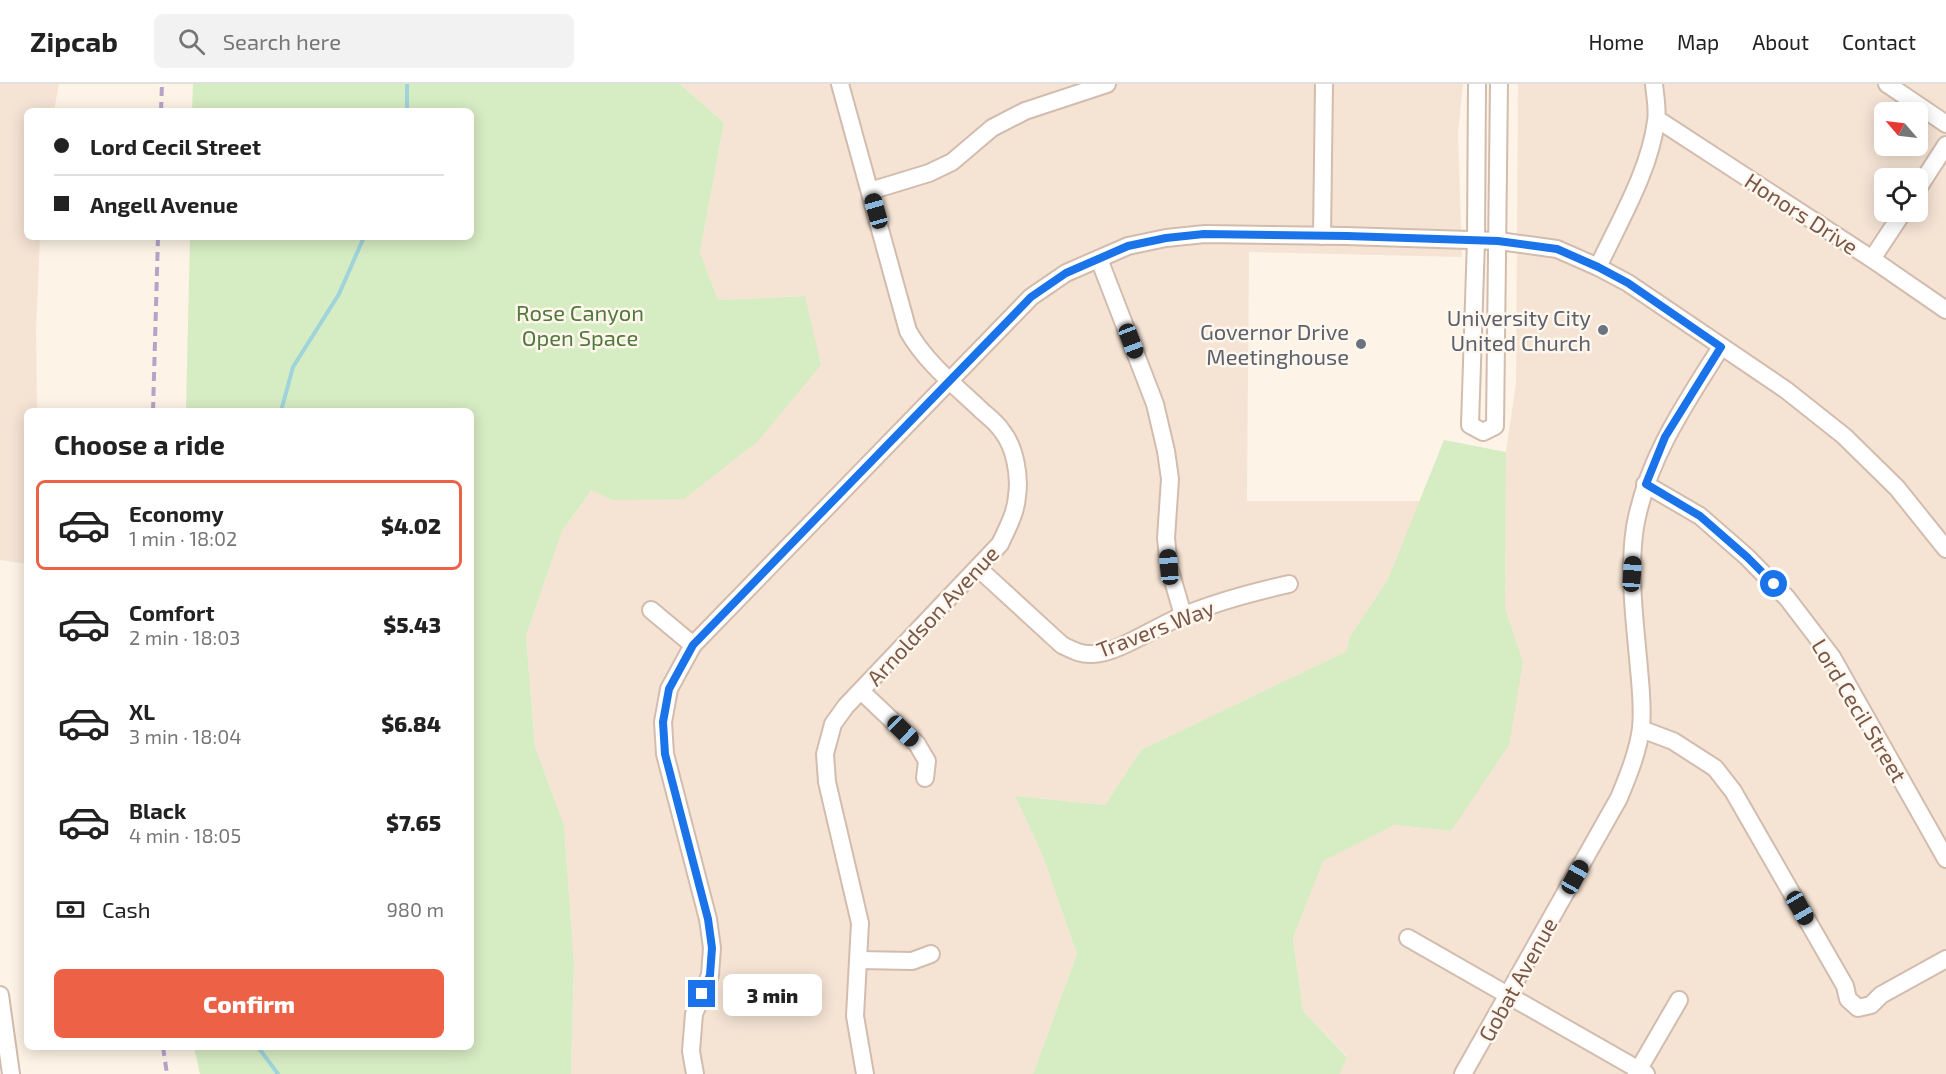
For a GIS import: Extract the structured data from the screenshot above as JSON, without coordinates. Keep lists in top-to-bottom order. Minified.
{"streets":{"street":["Honors Drive","Arnoldson Avenue","Travers Way","Lord Cecil Street","Gobat Avenue"]},"crossings":[["Arnoldson Avenue","Travers Way"],["Lord Cecil Street","Gobat Avenue"]],"parks":["Rose Canyon Open Space"],"places":["University City United Church","Governor Drive Meetinghouse"],"north":"top left","page":{"header":"Zipcab","search":"Search here","nav":["Home","Map","About","Contact"],"banner":["Lord Cecil Street","Angell Avenue"],"heading":"Choose a ride","list":[{"name":"Economy","note":"1 min · 18:02","value":"$4.02"},{"name":"Comfort","note":"2 min · 18:03","value":"$5.43"},{"name":"XL","note":"3 min · 18:04","value":"$6.84"},{"name":"Black","note":"4 min · 18:05","value":"$7.65"}],"pay":["Cash","980 m"],"buttons":"Confirm","bubble":"3 min"}}
